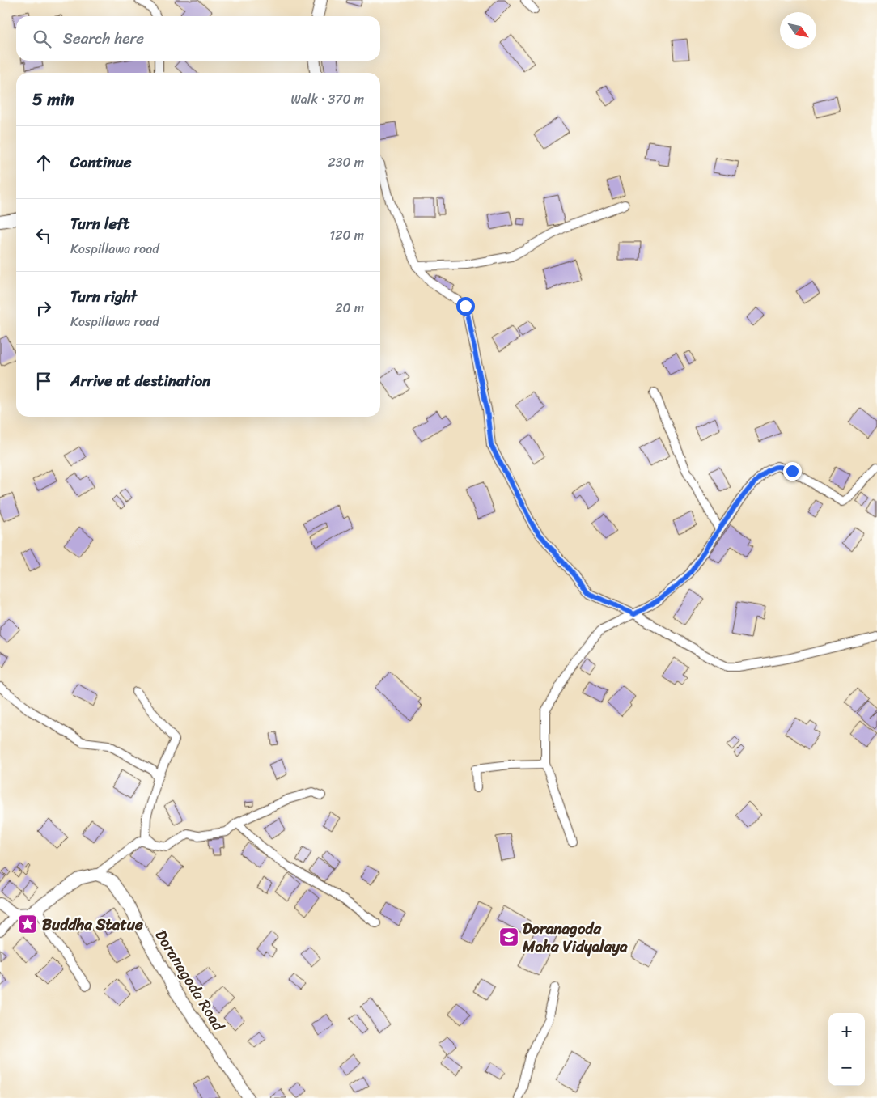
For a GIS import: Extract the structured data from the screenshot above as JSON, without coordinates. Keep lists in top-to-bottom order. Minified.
{"streets":{"street":["Doranagoda Road"]},"places":{"place":["Buddha Statue"],"school or university":["Doranagoda Maha Vidyalaya"]},"north":"bottom right","page":{"search":"Search here","heading":["5 min","Walk · 370 m"],"list":[["Continue","230 m"],["Turn left","Kospillawa road","120 m"],["Turn right","Kospillawa road","20 m"],"Arrive at destination"],"map_buttons":["+","−"]}}
